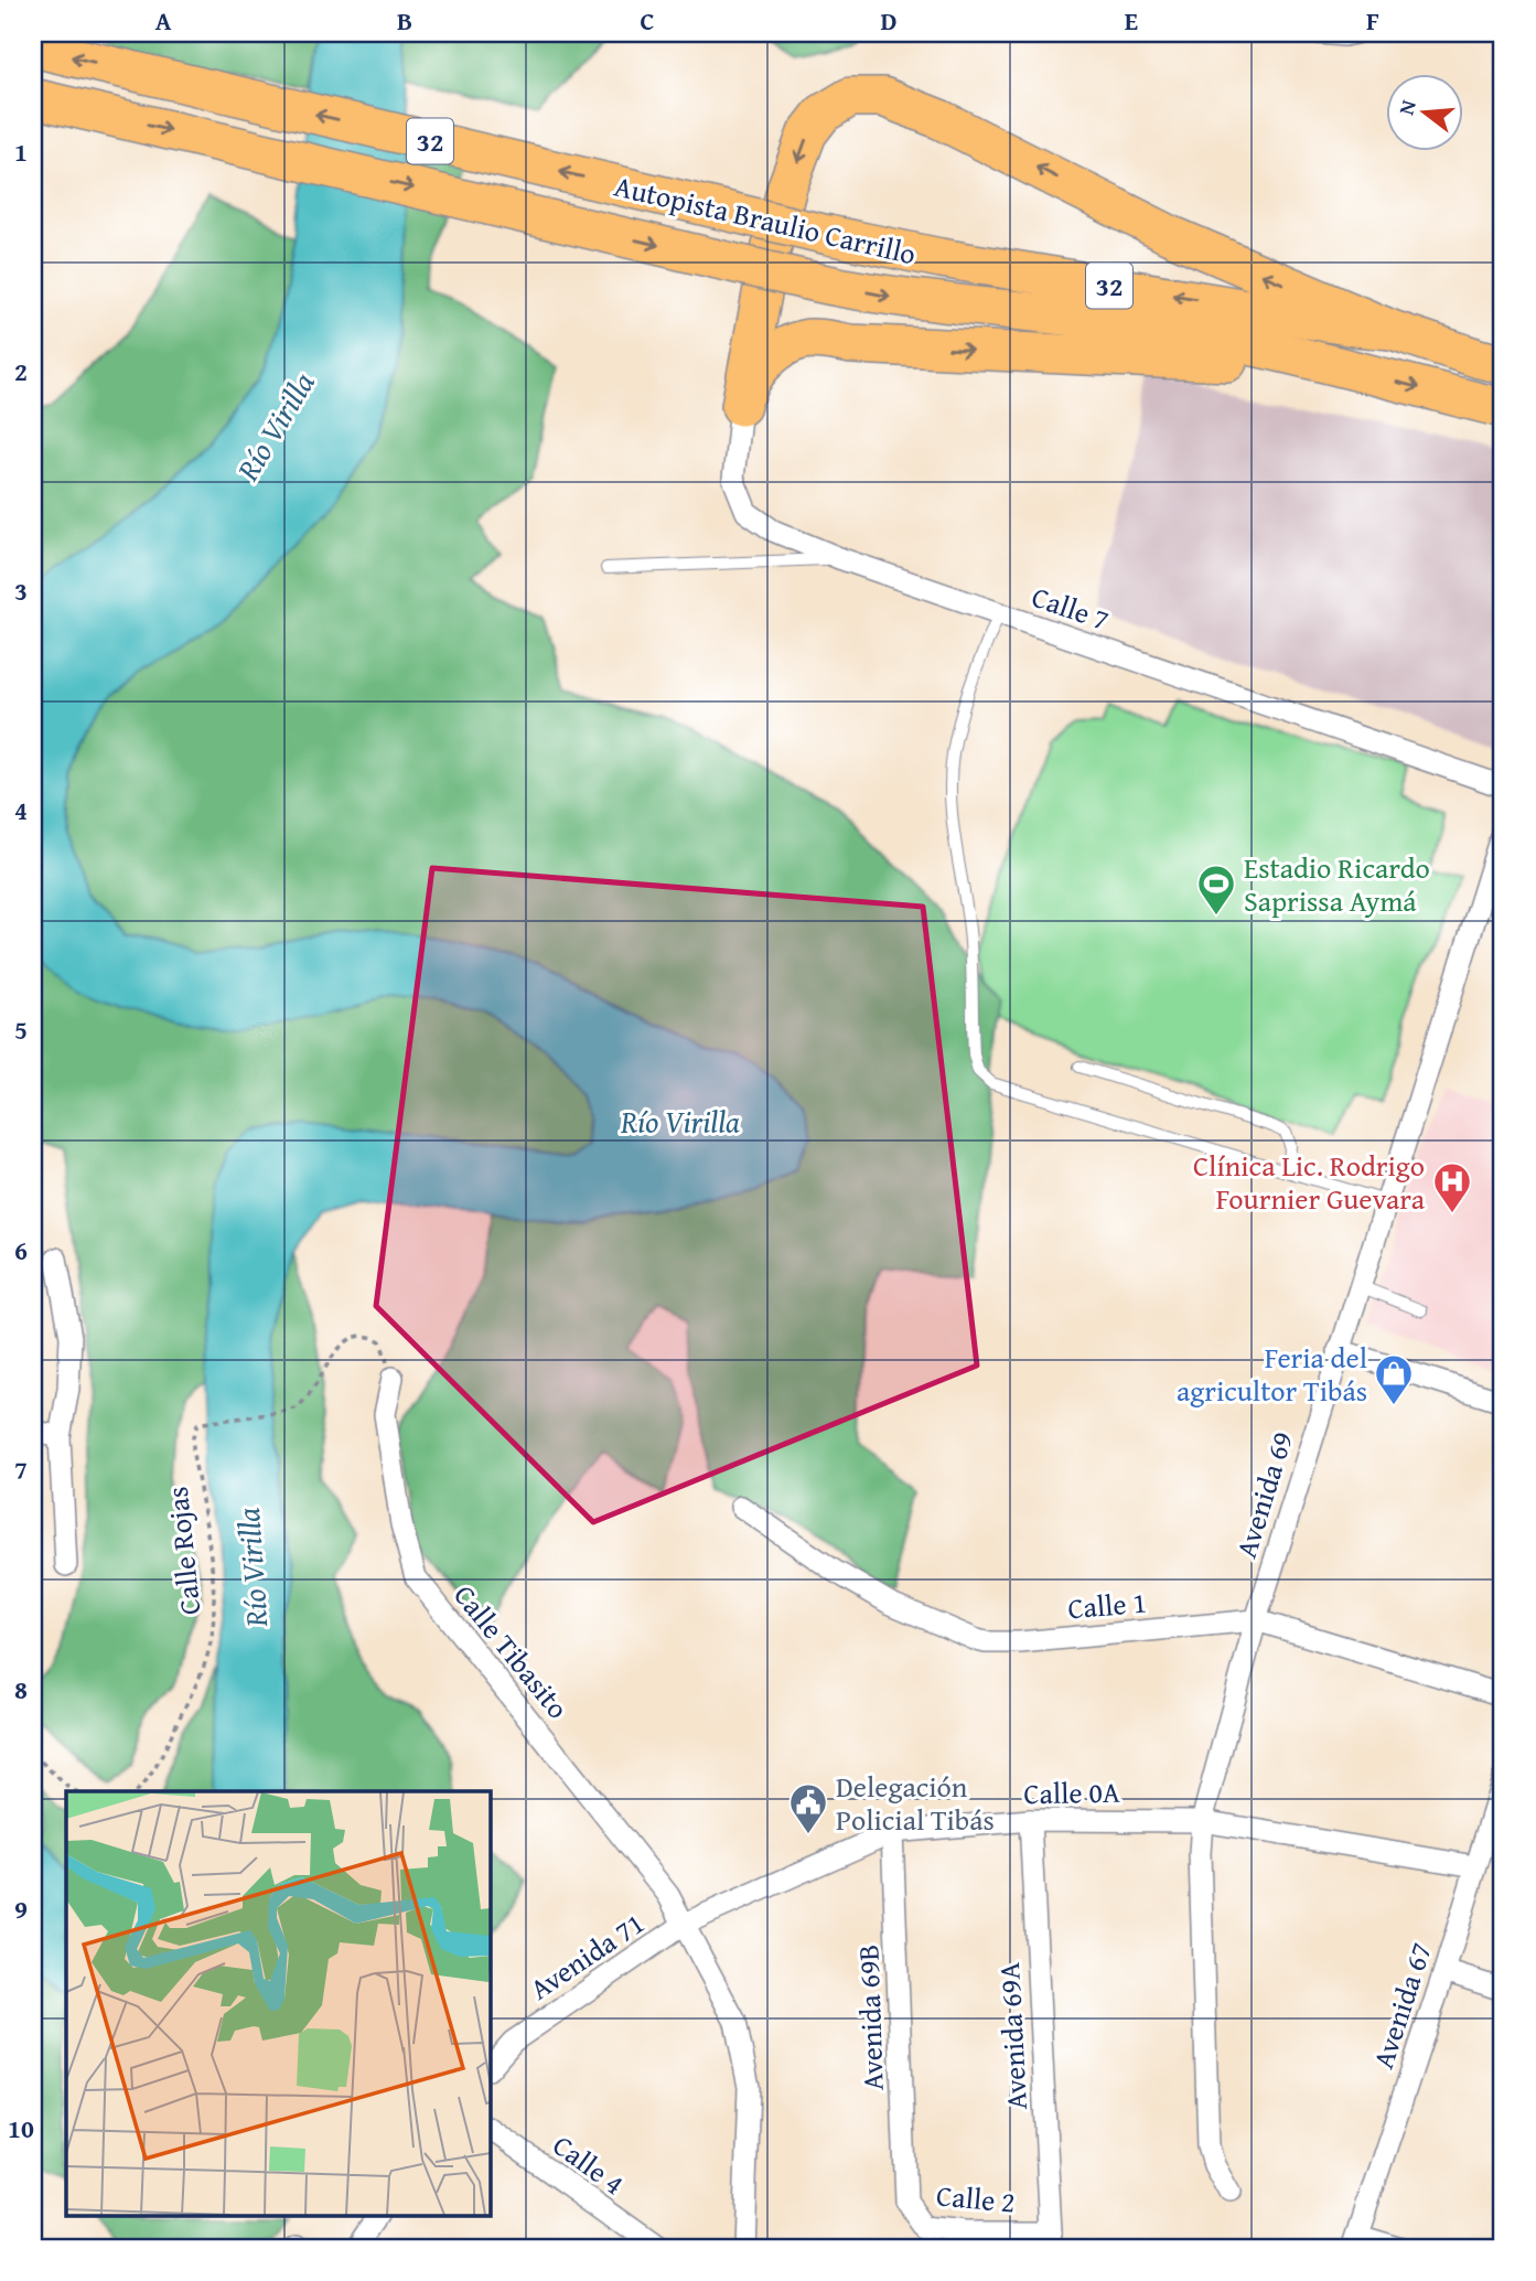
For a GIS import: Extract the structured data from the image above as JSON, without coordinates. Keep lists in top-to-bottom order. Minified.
{"streets":{"highway":["32","Autopista Braulio Carrillo"],"street":["Calle 7","Avenida 69","Calle 1","Calle Tibasito","Calle 0A","Avenida 71","Avenida 67","Avenida 69B","Avenida 69A","Calle 4","Calle 2"],"path":["Calle Rojas"]},"crossings":[["Avenida 69","Calle 1"],["Avenida 69","Calle 0A"],["Calle Rojas","Calle Tibasito"],["Calle Tibasito","Calle 0A"],["Calle Tibasito","Avenida 71"],["Calle 0A","Avenida 71"],["Calle 0A","Avenida 67"],["Calle 0A","Avenida 69B"],["Calle 0A","Avenida 69A"],["Avenida 69B","Calle 2"],["Avenida 69A","Calle 2"]],"water":["Río Virilla"],"places":{"sports":["Estadio Ricardo Saprissa Aymá"],"hospital":["Clínica Lic. Rodrigo Fournier Guevara"],"shop":["Feria del agricultor Tibás"],"public building":["Delegación Policial Tibás"]},"north":"left","grid":{"columns":["A","B","C","D","E","F"],"rows":["1","2","3","4","5","6","7","8","9","10"]}}
